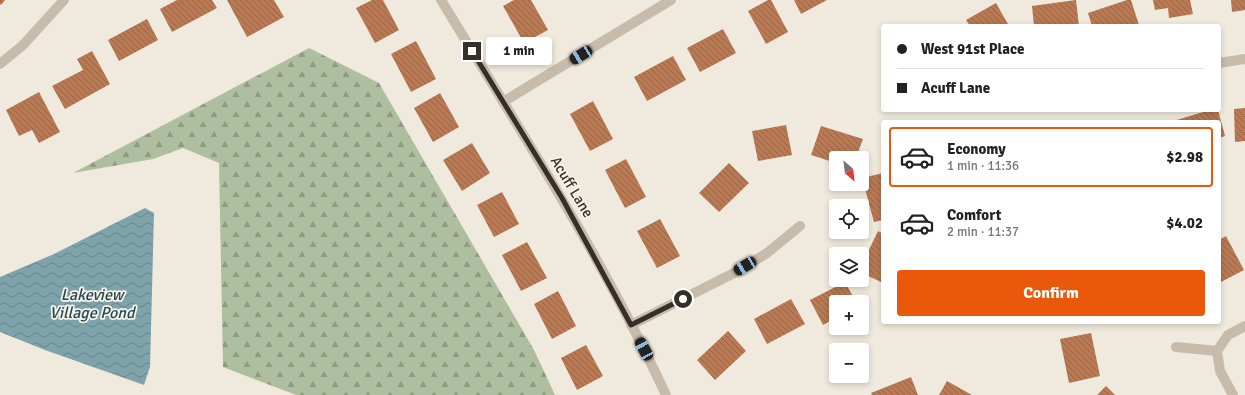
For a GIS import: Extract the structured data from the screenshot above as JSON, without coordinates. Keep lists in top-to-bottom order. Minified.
{"streets":{"street":["Acuff Lane"]},"water":["Lakeview Village Pond"],"north":"bottom right","page":{"banner":["West 91st Place","Acuff Lane"],"bubble":"1 min","list":[{"name":"Economy","note":"1 min · 11:36","value":"$2.98"},{"name":"Comfort","note":"2 min · 11:37","value":"$4.02"}],"map_buttons":["+","−"],"buttons":"Confirm"}}
